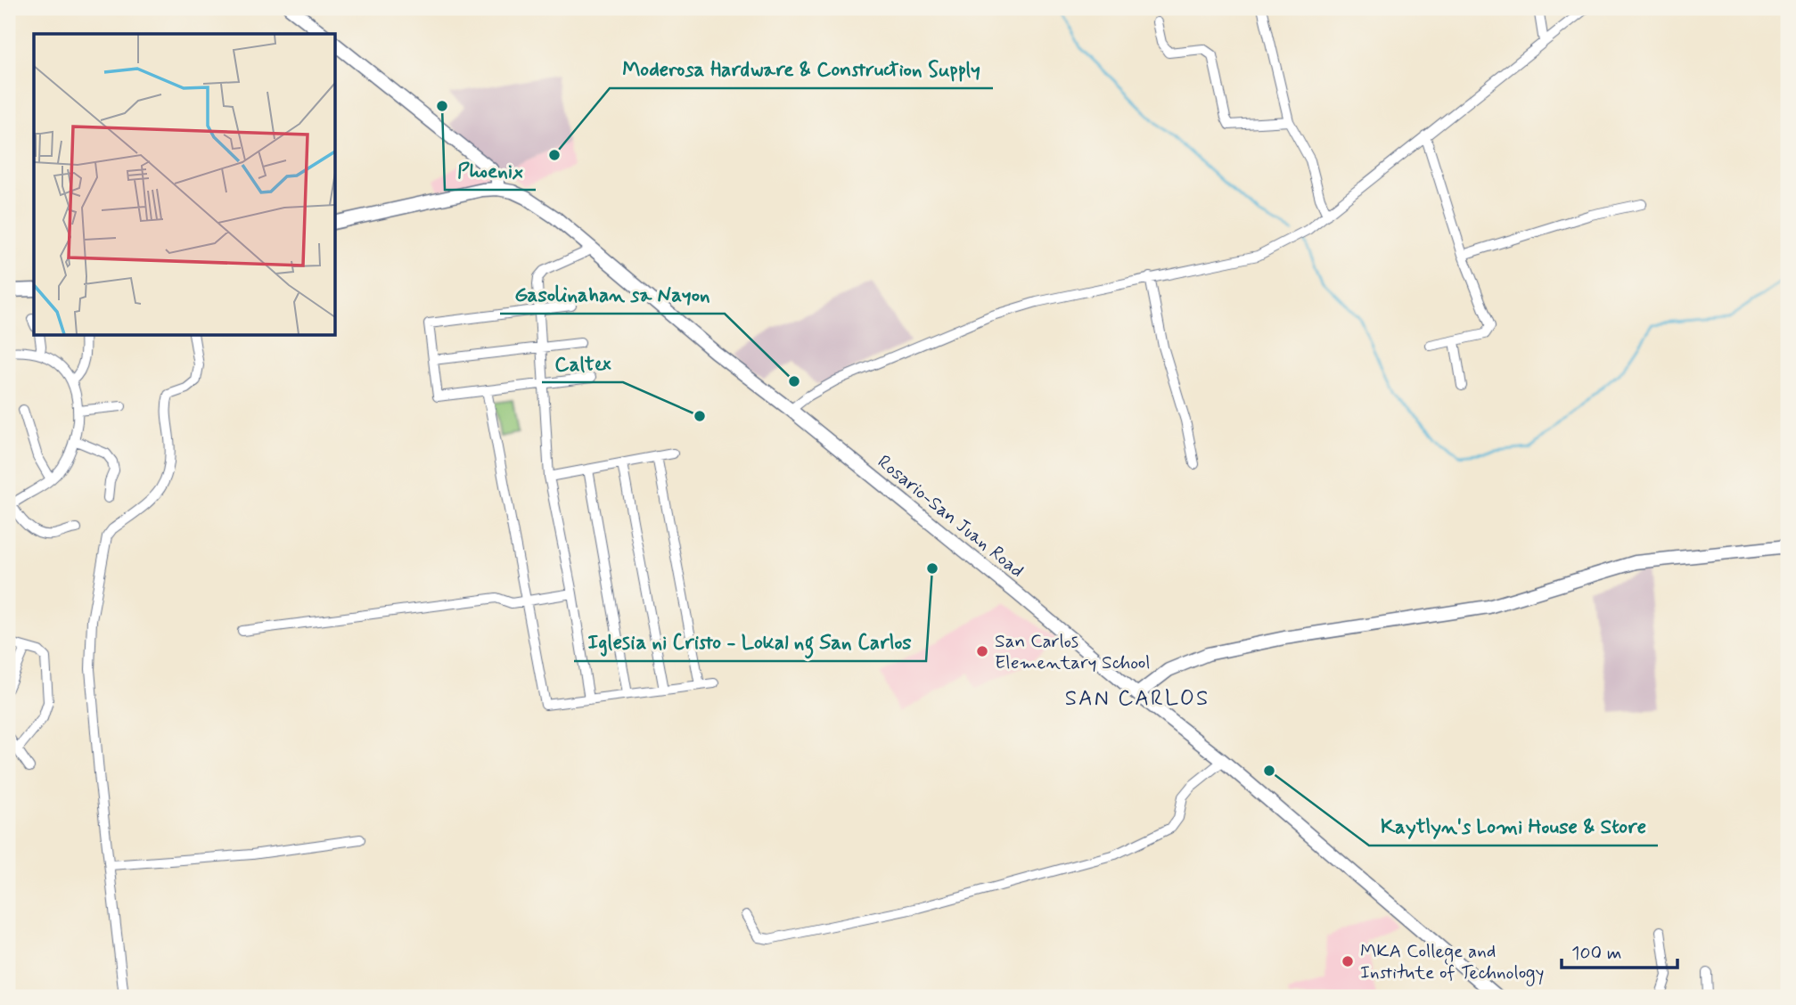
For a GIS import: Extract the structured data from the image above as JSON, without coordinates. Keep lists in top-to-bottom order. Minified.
{"streets":{"main road":["Rosario-San Juan Road"]},"districts":["SAN CARLOS"],"places":["Phoenix","Moderosa Hardware & Construction Supply","Gasolinahan sa Nayon","Caltex","Iglesia ni Cristo - Lokal ng San Carlos","San Carlos Elementary School","Kaytlyn's Lomi House & Store","MKA College and Institute of Technology"],"scale_bar":"100 m"}
